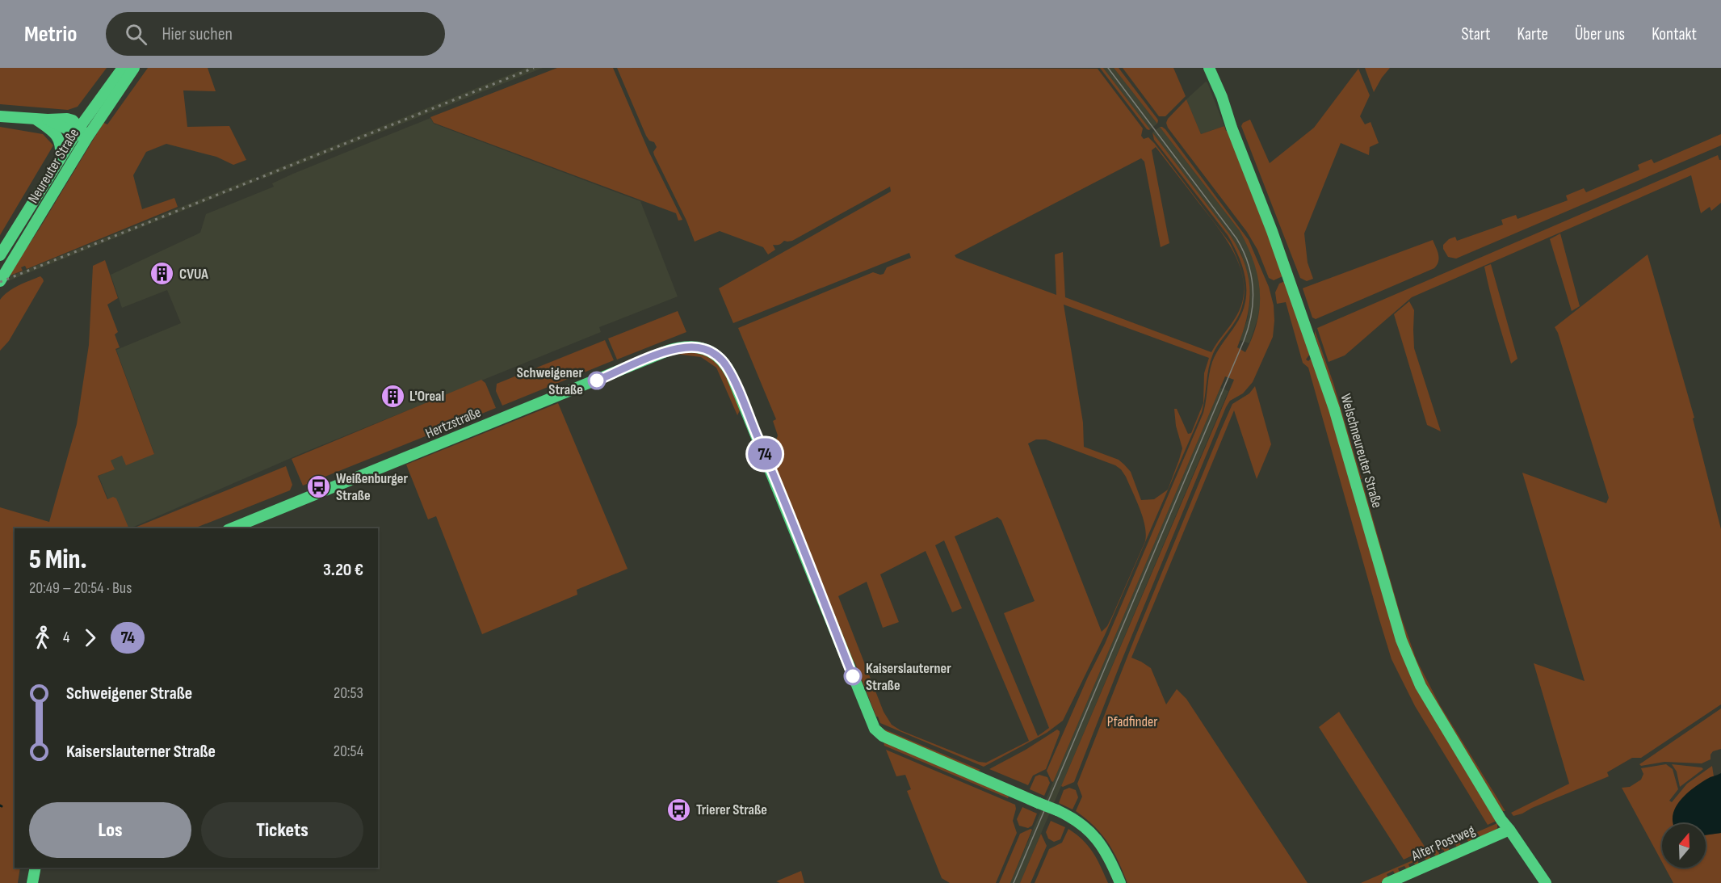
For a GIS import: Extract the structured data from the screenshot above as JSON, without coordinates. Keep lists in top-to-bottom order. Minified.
{"streets":{"main road":["Neureuter Straße","Hertzstraße","Welschneureuter Straße","Alter Postweg"]},"crossings":[["Welschneureuter Straße","Alter Postweg"]],"parks":["Pfadfinder"],"places":{"building":["CVUA","L'Oreal"],"other":["Schweigener Straße","Kaiserslauterner Straße"],"bus stop":["Weißenburger Straße","Trierer Straße"]},"lines":["bus line 74"],"north":"top","page":{"header":"Metrio","search":"Hier suchen","nav":["Start","Karte","Über uns","Kontakt"],"on_map":"74","heading":["5 Min.","20:49 – 20:54 · Bus","3.20 €"],"legs":["4","74"],"list":[{"name":"Schweigener Straße","value":"20:53"},{"name":"Kaiserslauterner Straße","value":"20:54"}],"buttons":["Los","Tickets"]}}
